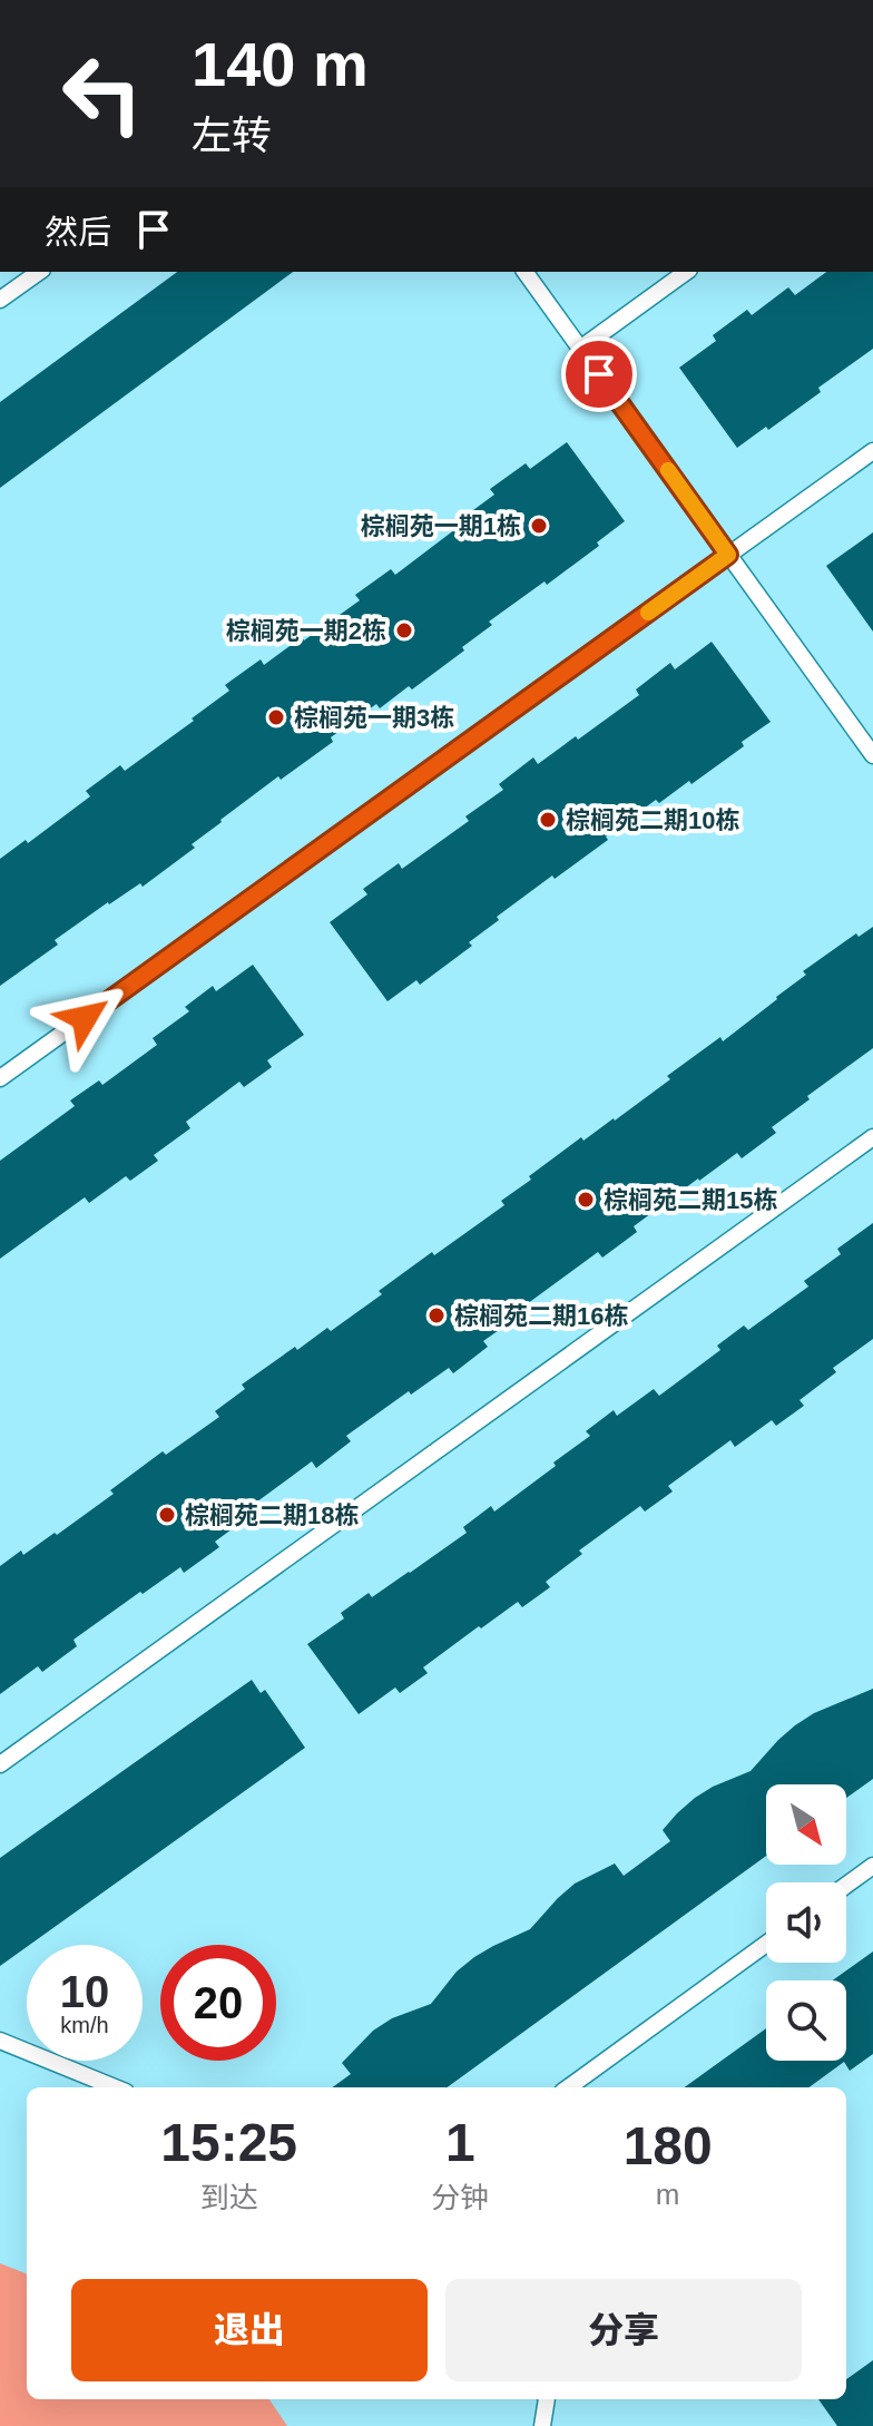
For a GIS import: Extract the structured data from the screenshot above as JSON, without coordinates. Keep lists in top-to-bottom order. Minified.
{"places":["棕榈苑一期1栋","棕榈苑一期2栋","棕榈苑一期3栋","棕榈苑二期10栋","棕榈苑二期15栋","棕榈苑二期16栋","棕榈苑二期18栋"],"north":"bottom right","page":{"turn":["140 m","左转"],"then":"然后","speed":"10 km/h","limit":"20","eta":["15:25","到达","1","分钟","180","m"],"buttons":["退出","分享"]}}
